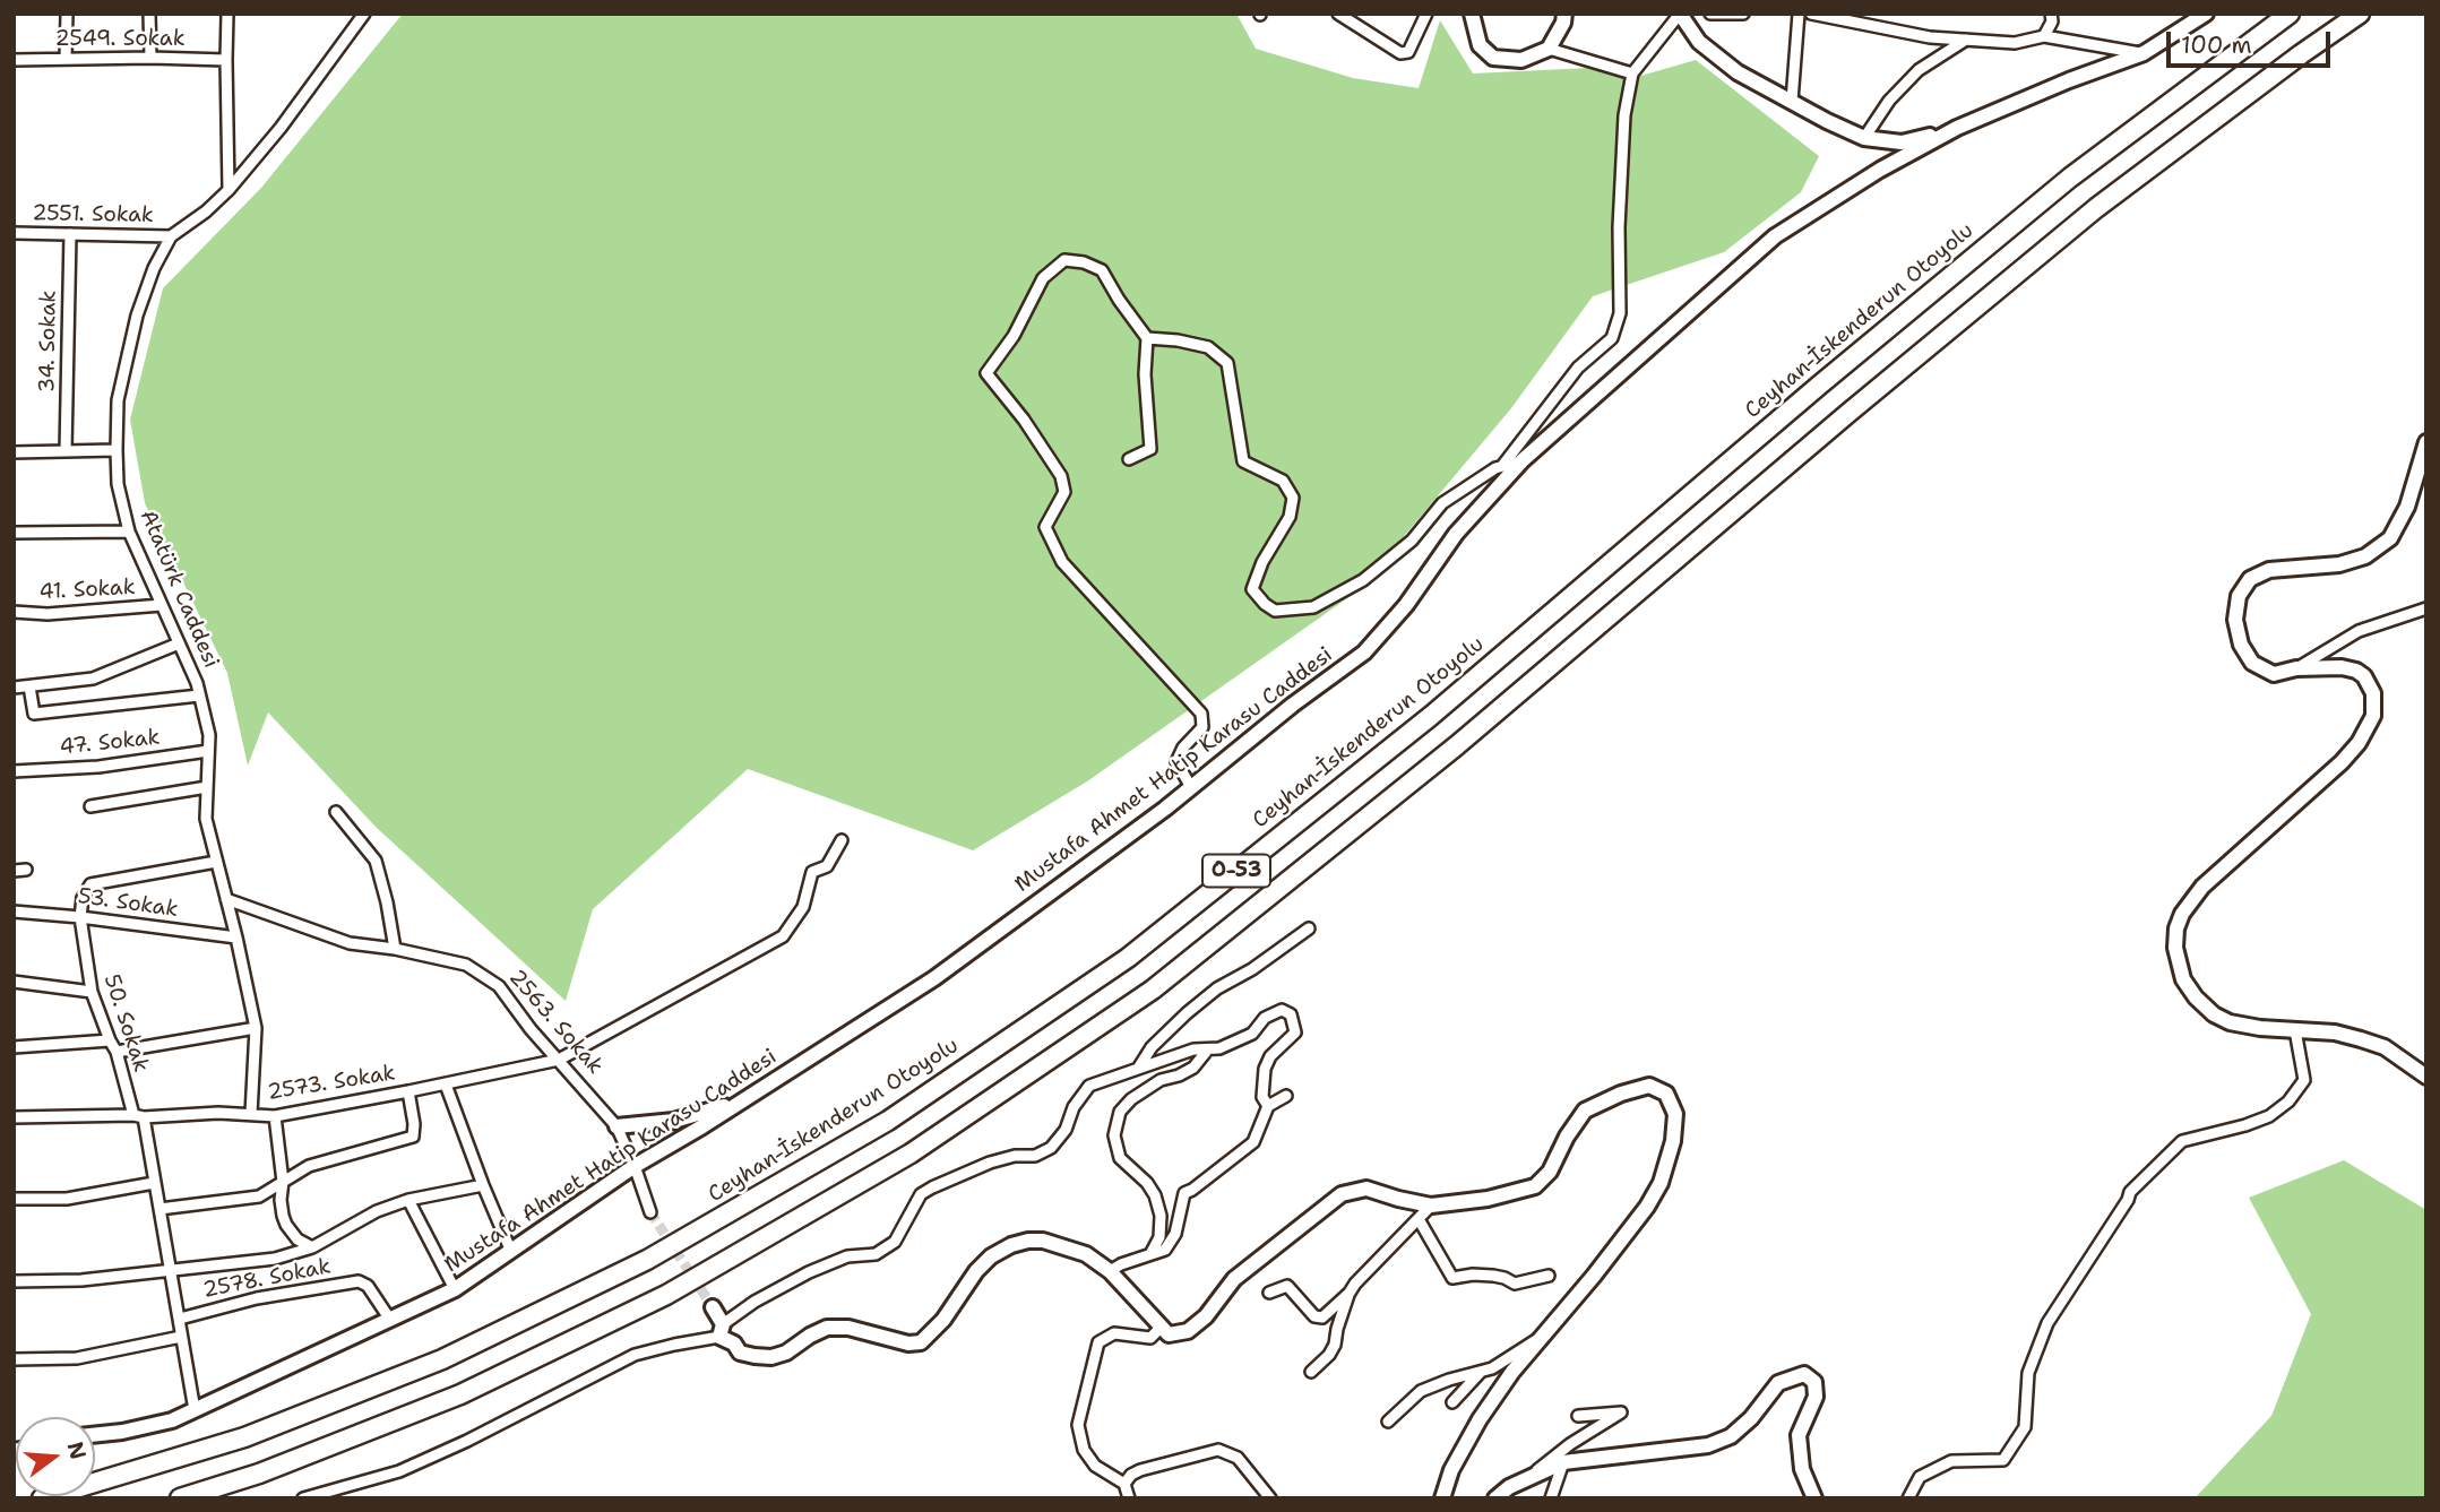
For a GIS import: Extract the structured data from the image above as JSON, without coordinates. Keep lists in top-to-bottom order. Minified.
{"streets":{"highway":["Ceyhan-İskenderun Otoyolu","O-53"],"street":["2549. Sokak","2551. Sokak","34. Sokak","Atatürk Caddesi","41. Sokak","47. Sokak","Mustafa Ahmet Hatip Karasu Caddesi","53. Sokak","2563. Sokak","50. Sokak","2573. Sokak","2578. Sokak"]},"crossings":[["2551. Sokak","34. Sokak"],["2551. Sokak","Atatürk Caddesi"],["Atatürk Caddesi","41. Sokak"],["Atatürk Caddesi","47. Sokak"],["Atatürk Caddesi","53. Sokak"],["Atatürk Caddesi","2563. Sokak"],["Atatürk Caddesi","2573. Sokak"],["Mustafa Ahmet Hatip Karasu Caddesi","2563. Sokak"],["Mustafa Ahmet Hatip Karasu Caddesi","50. Sokak"],["Mustafa Ahmet Hatip Karasu Caddesi","2578. Sokak"],["53. Sokak","50. Sokak"],["2563. Sokak","2573. Sokak"],["50. Sokak","2573. Sokak"],["50. Sokak","2578. Sokak"]],"scale_bar":"100 m","north":"right"}
